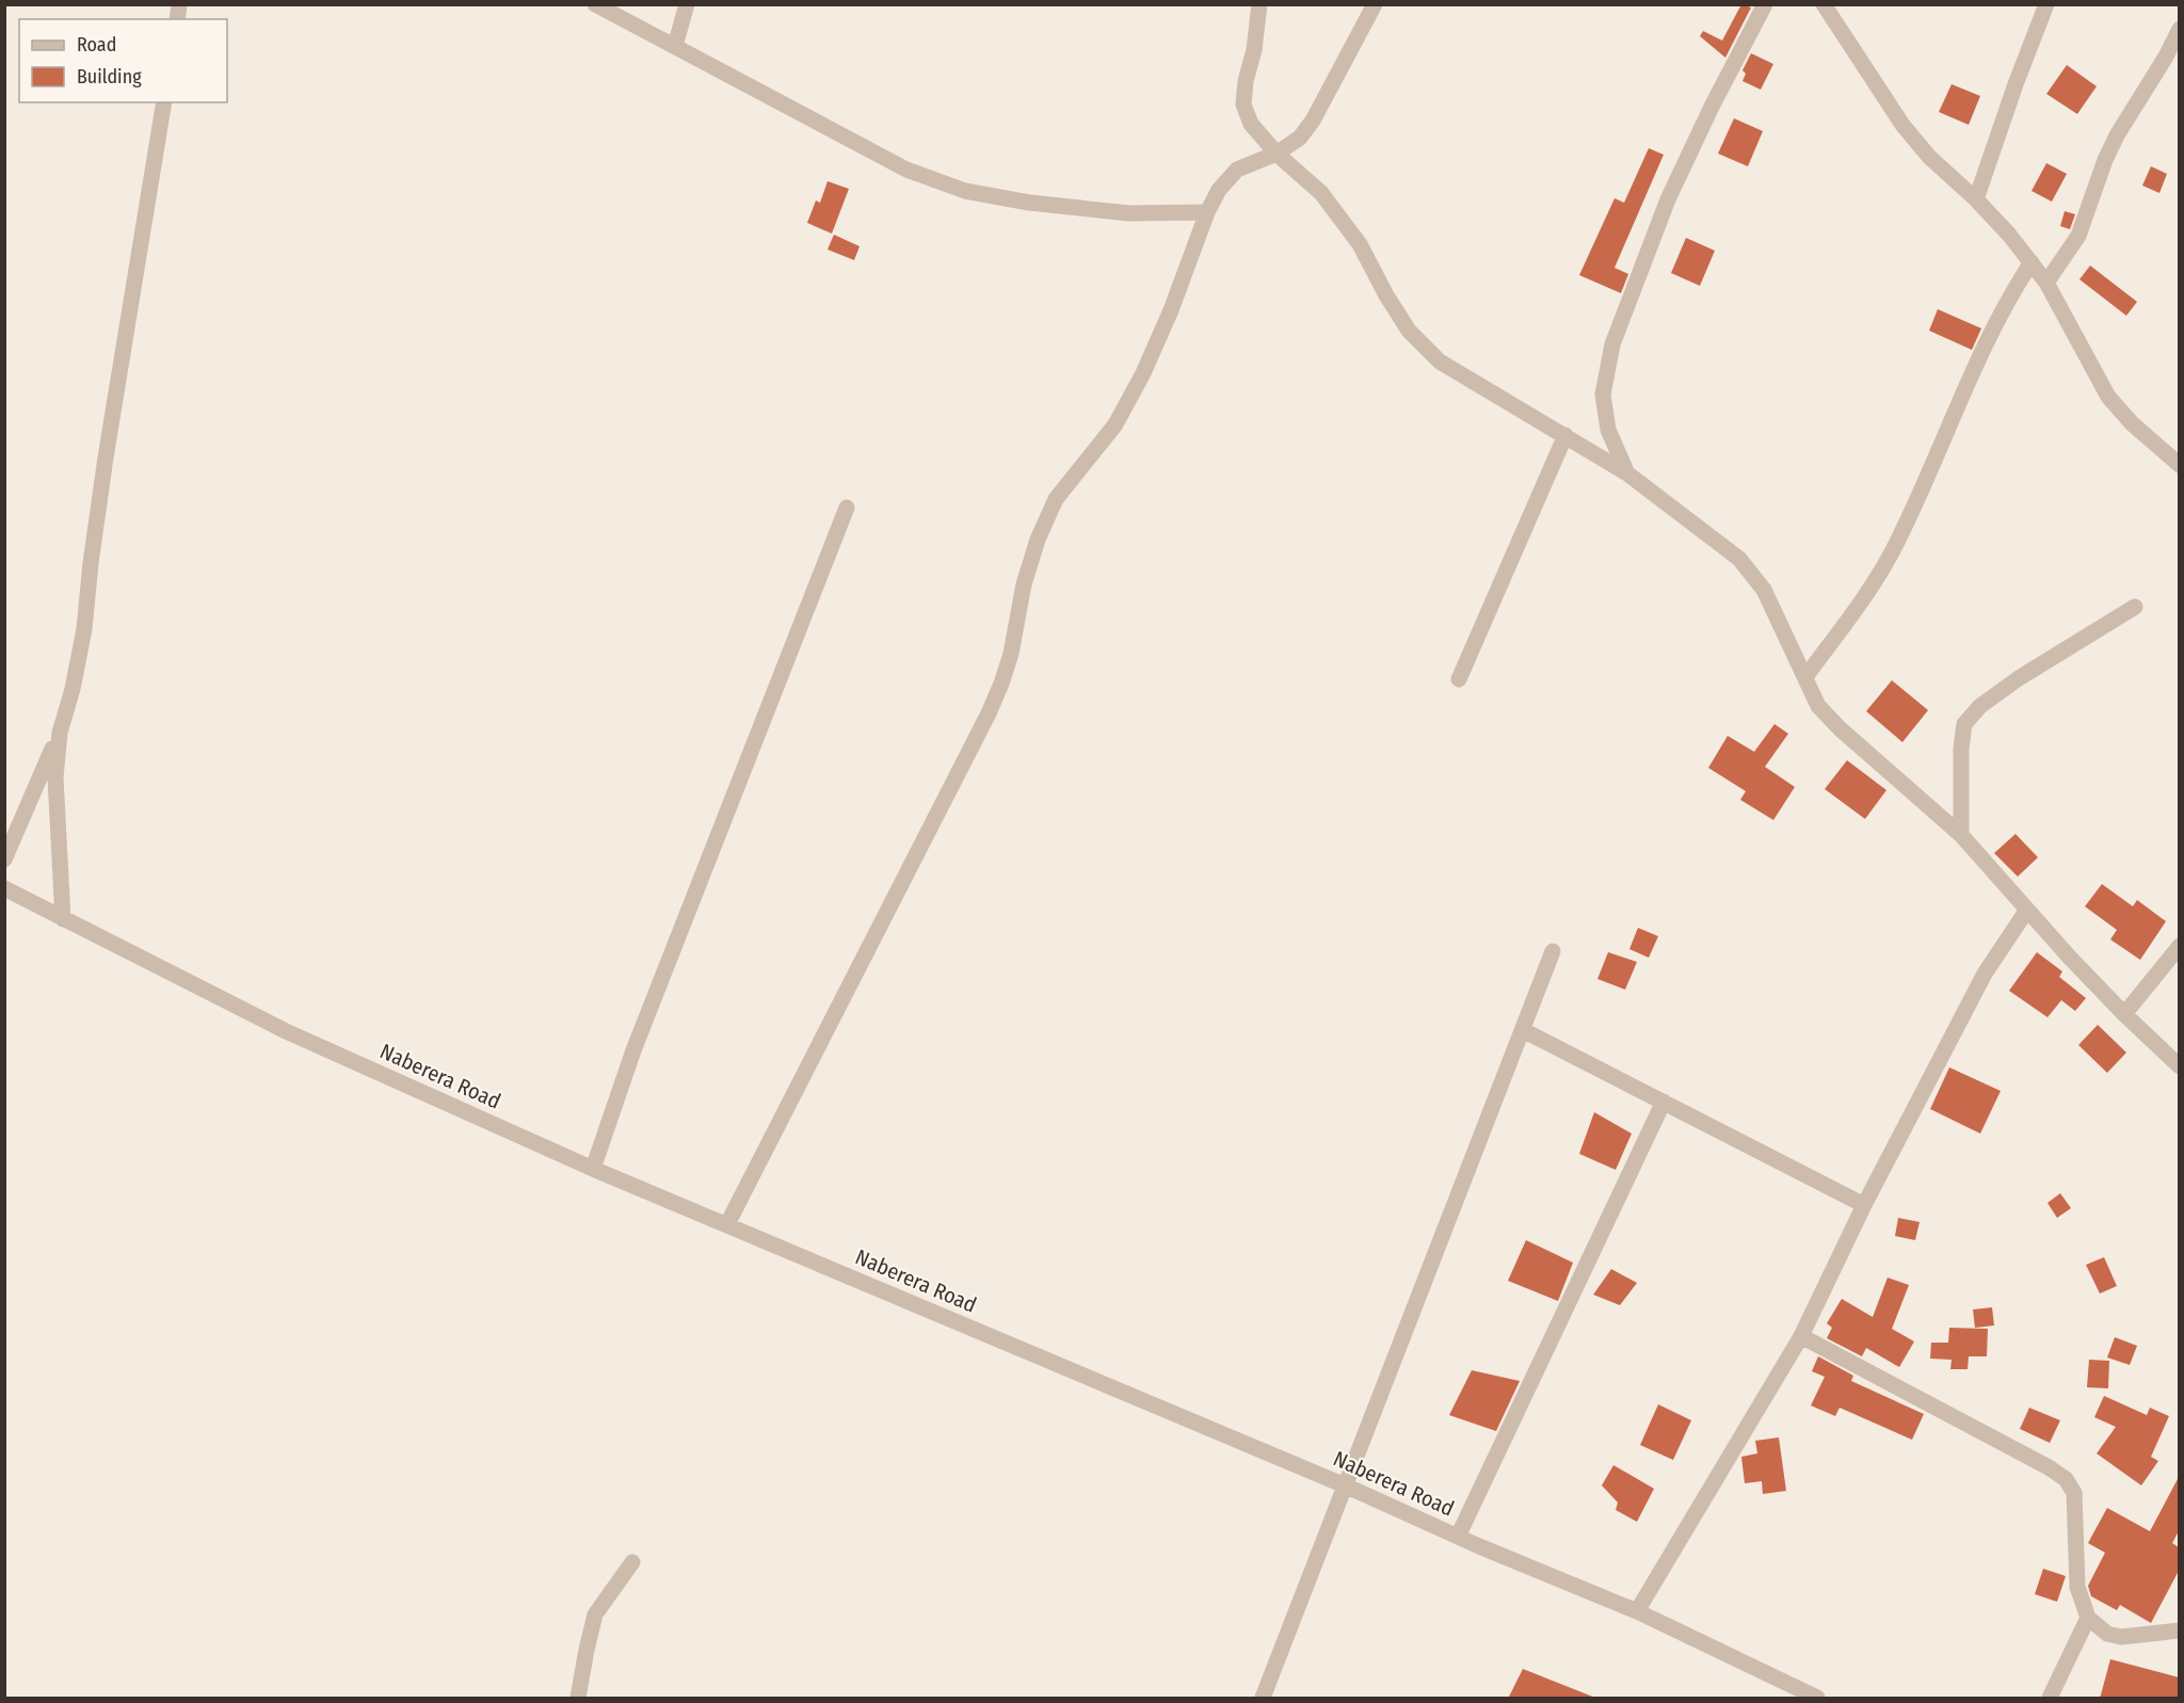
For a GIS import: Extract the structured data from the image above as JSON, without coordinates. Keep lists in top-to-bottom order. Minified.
{"streets":{"street":["Naberera Road"]},"legend":["Road","Building"]}
